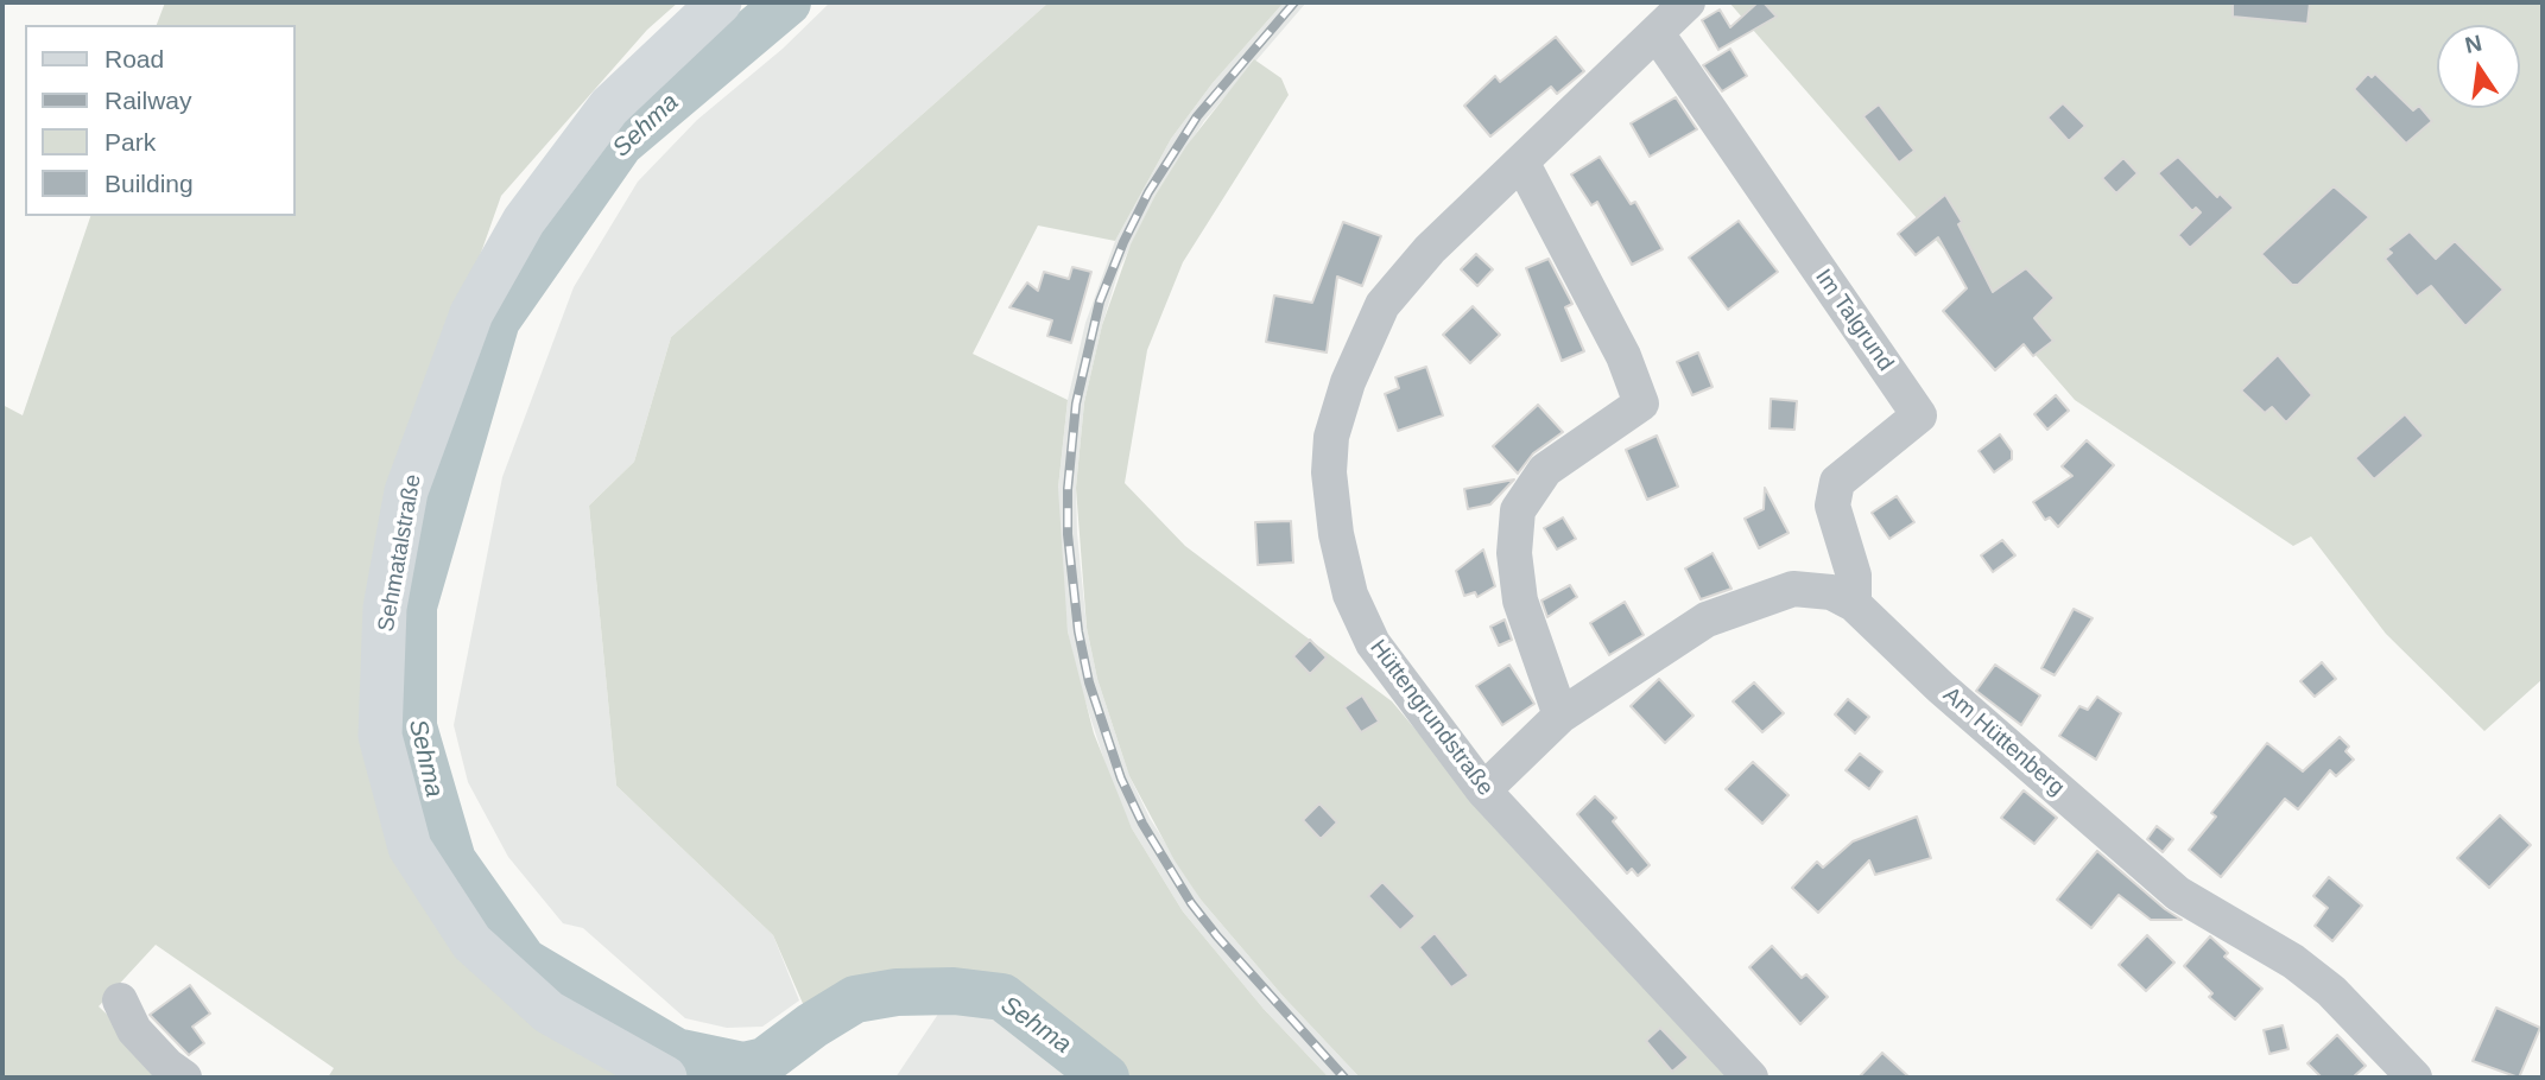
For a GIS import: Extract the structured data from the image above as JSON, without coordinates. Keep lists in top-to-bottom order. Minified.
{"streets":{"main road":["Sehmatalstraße"],"street":["Im Talgrund","Hüttengrundstraße","Am Hüttenberg"]},"crossings":[["Im Talgrund","Hüttengrundstraße"],["Im Talgrund","Am Hüttenberg"],["Hüttengrundstraße","Am Hüttenberg"]],"water":["Sehma"],"legend":["Road","Railway","Park","Building"],"north":"top"}
